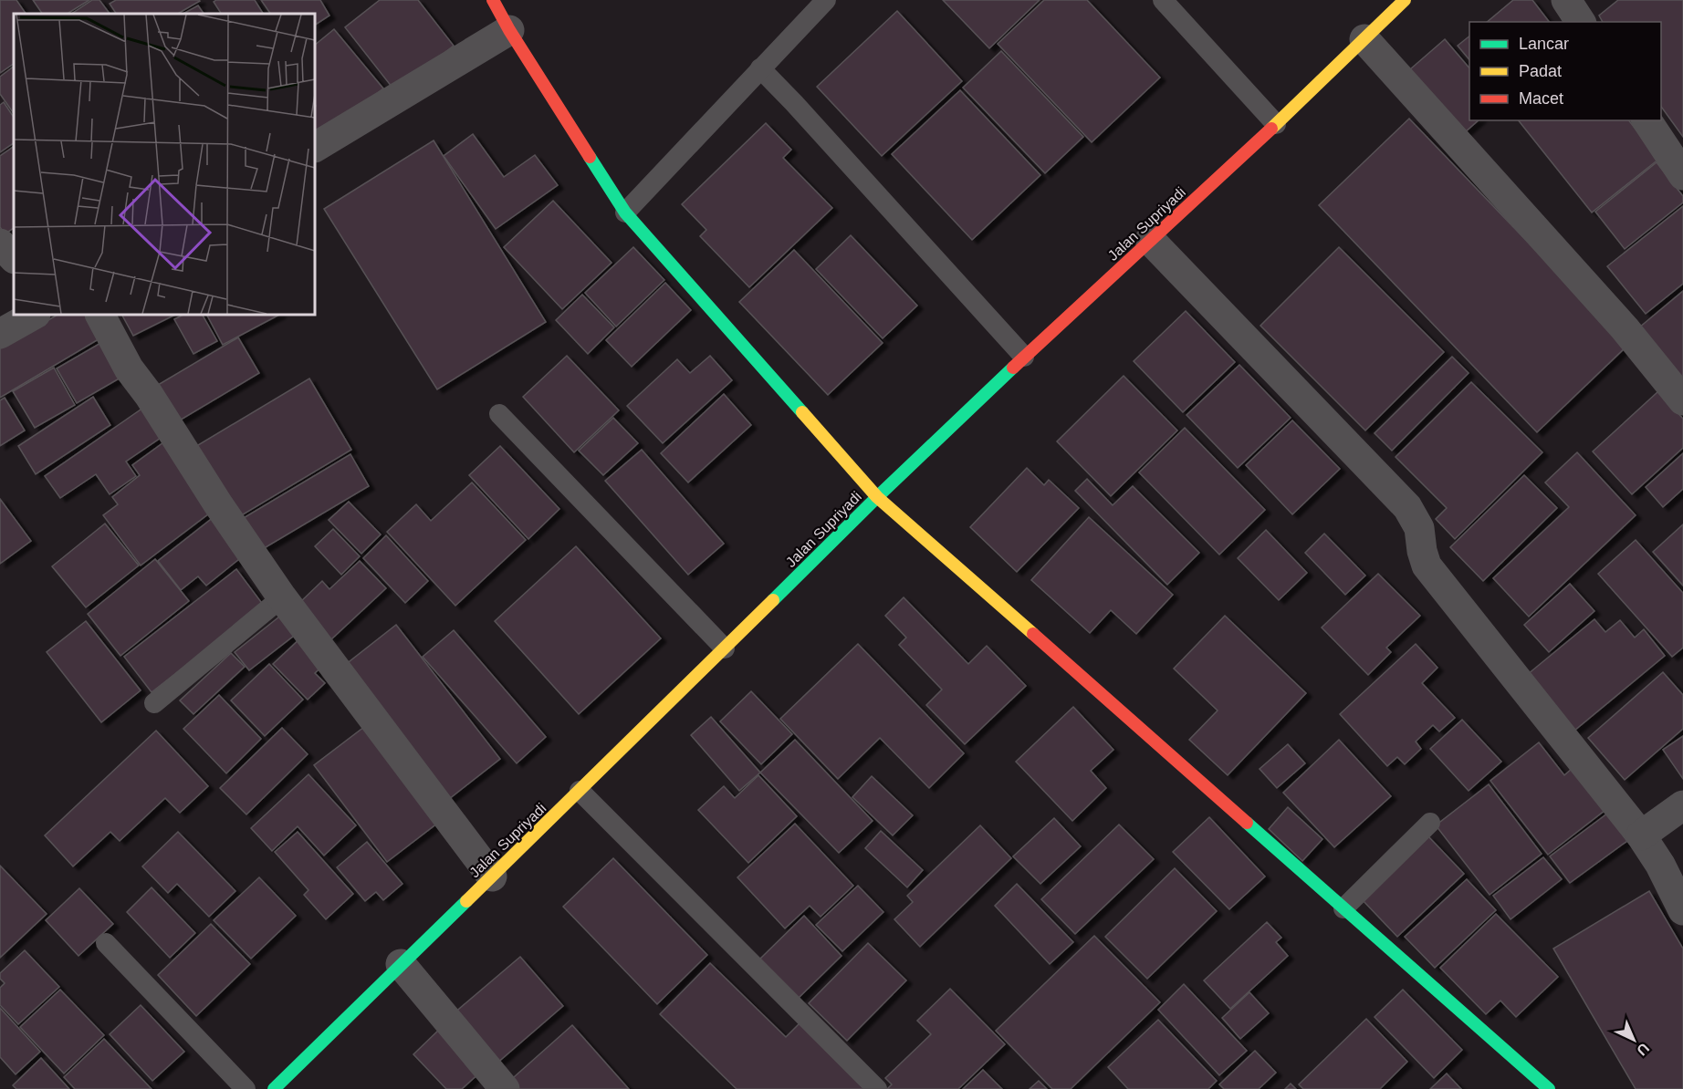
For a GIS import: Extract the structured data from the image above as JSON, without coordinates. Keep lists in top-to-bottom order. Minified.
{"streets":{"main road":["Jalan Supriyadi"]},"legend":["Lancar","Padat","Macet"],"north":"bottom right"}
